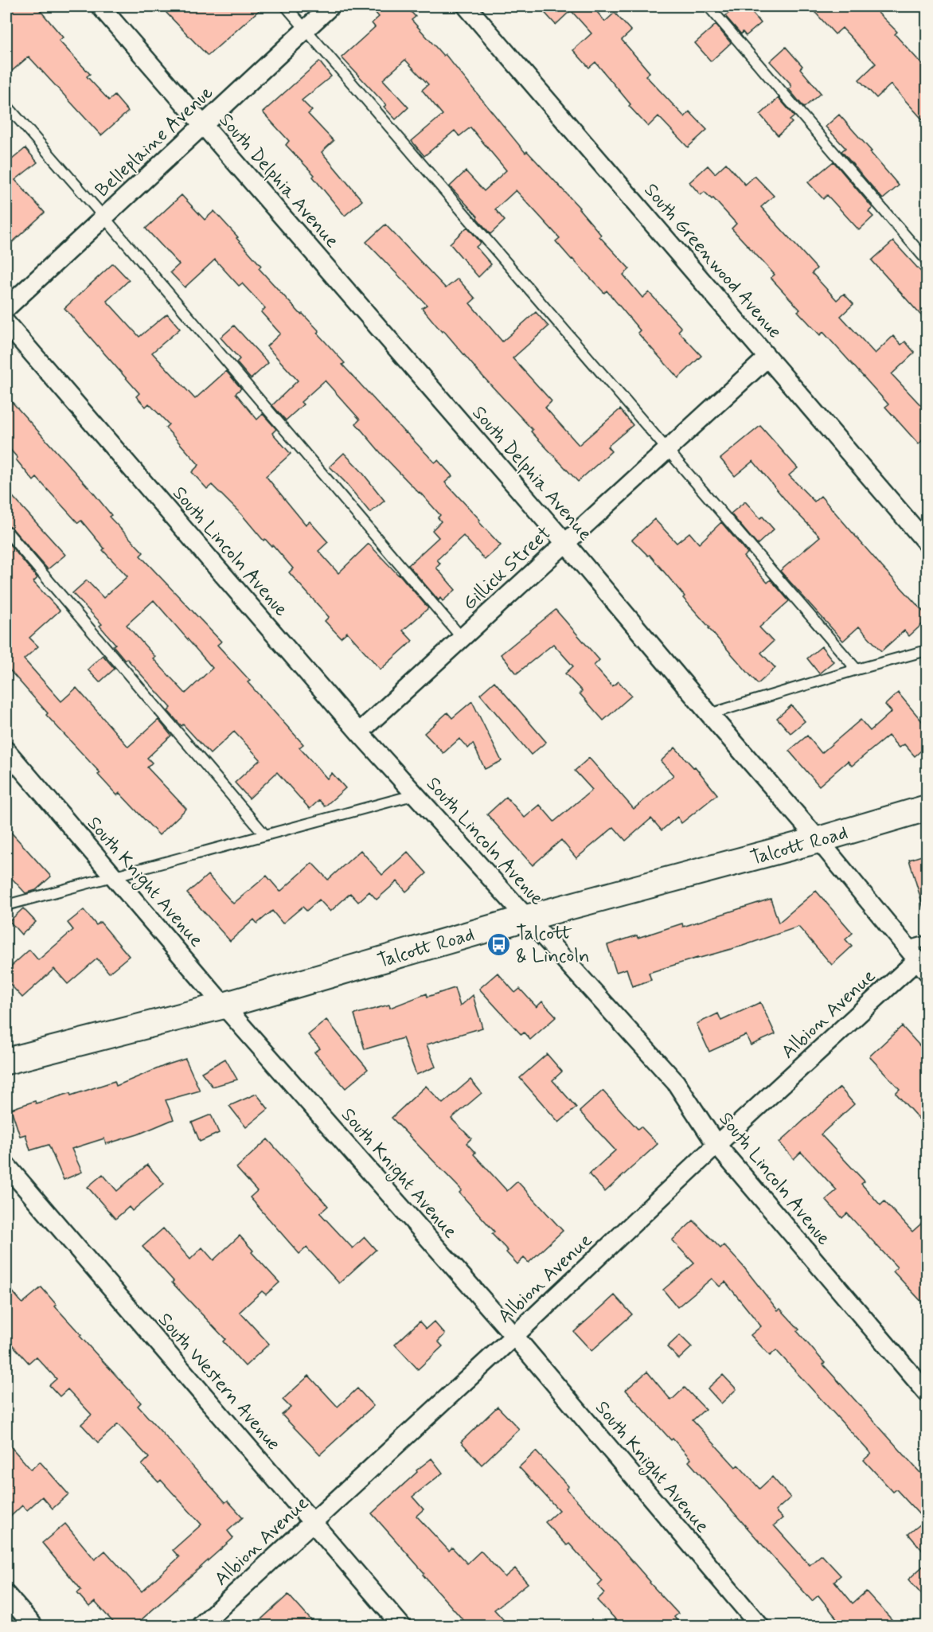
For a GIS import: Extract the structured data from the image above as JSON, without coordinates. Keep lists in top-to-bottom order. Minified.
{"streets":{"street":["Belleplaine Avenue","South Delphia Avenue","South Greenwood Avenue","South Lincoln Avenue","Gillick Street","Talcott Road","South Knight Avenue","Albion Avenue","South Western Avenue"]},"crossings":[["Belleplaine Avenue","South Delphia Avenue"],["South Delphia Avenue","Gillick Street"],["South Delphia Avenue","Talcott Road"],["South Delphia Avenue","Albion Avenue"],["South Greenwood Avenue","Gillick Street"],["South Lincoln Avenue","Gillick Street"],["South Lincoln Avenue","Talcott Road"],["South Lincoln Avenue","Albion Avenue"],["Talcott Road","South Knight Avenue"],["South Knight Avenue","Albion Avenue"],["Albion Avenue","South Western Avenue"]],"places":{"bus stop":["Talcott & Lincoln"]}}
